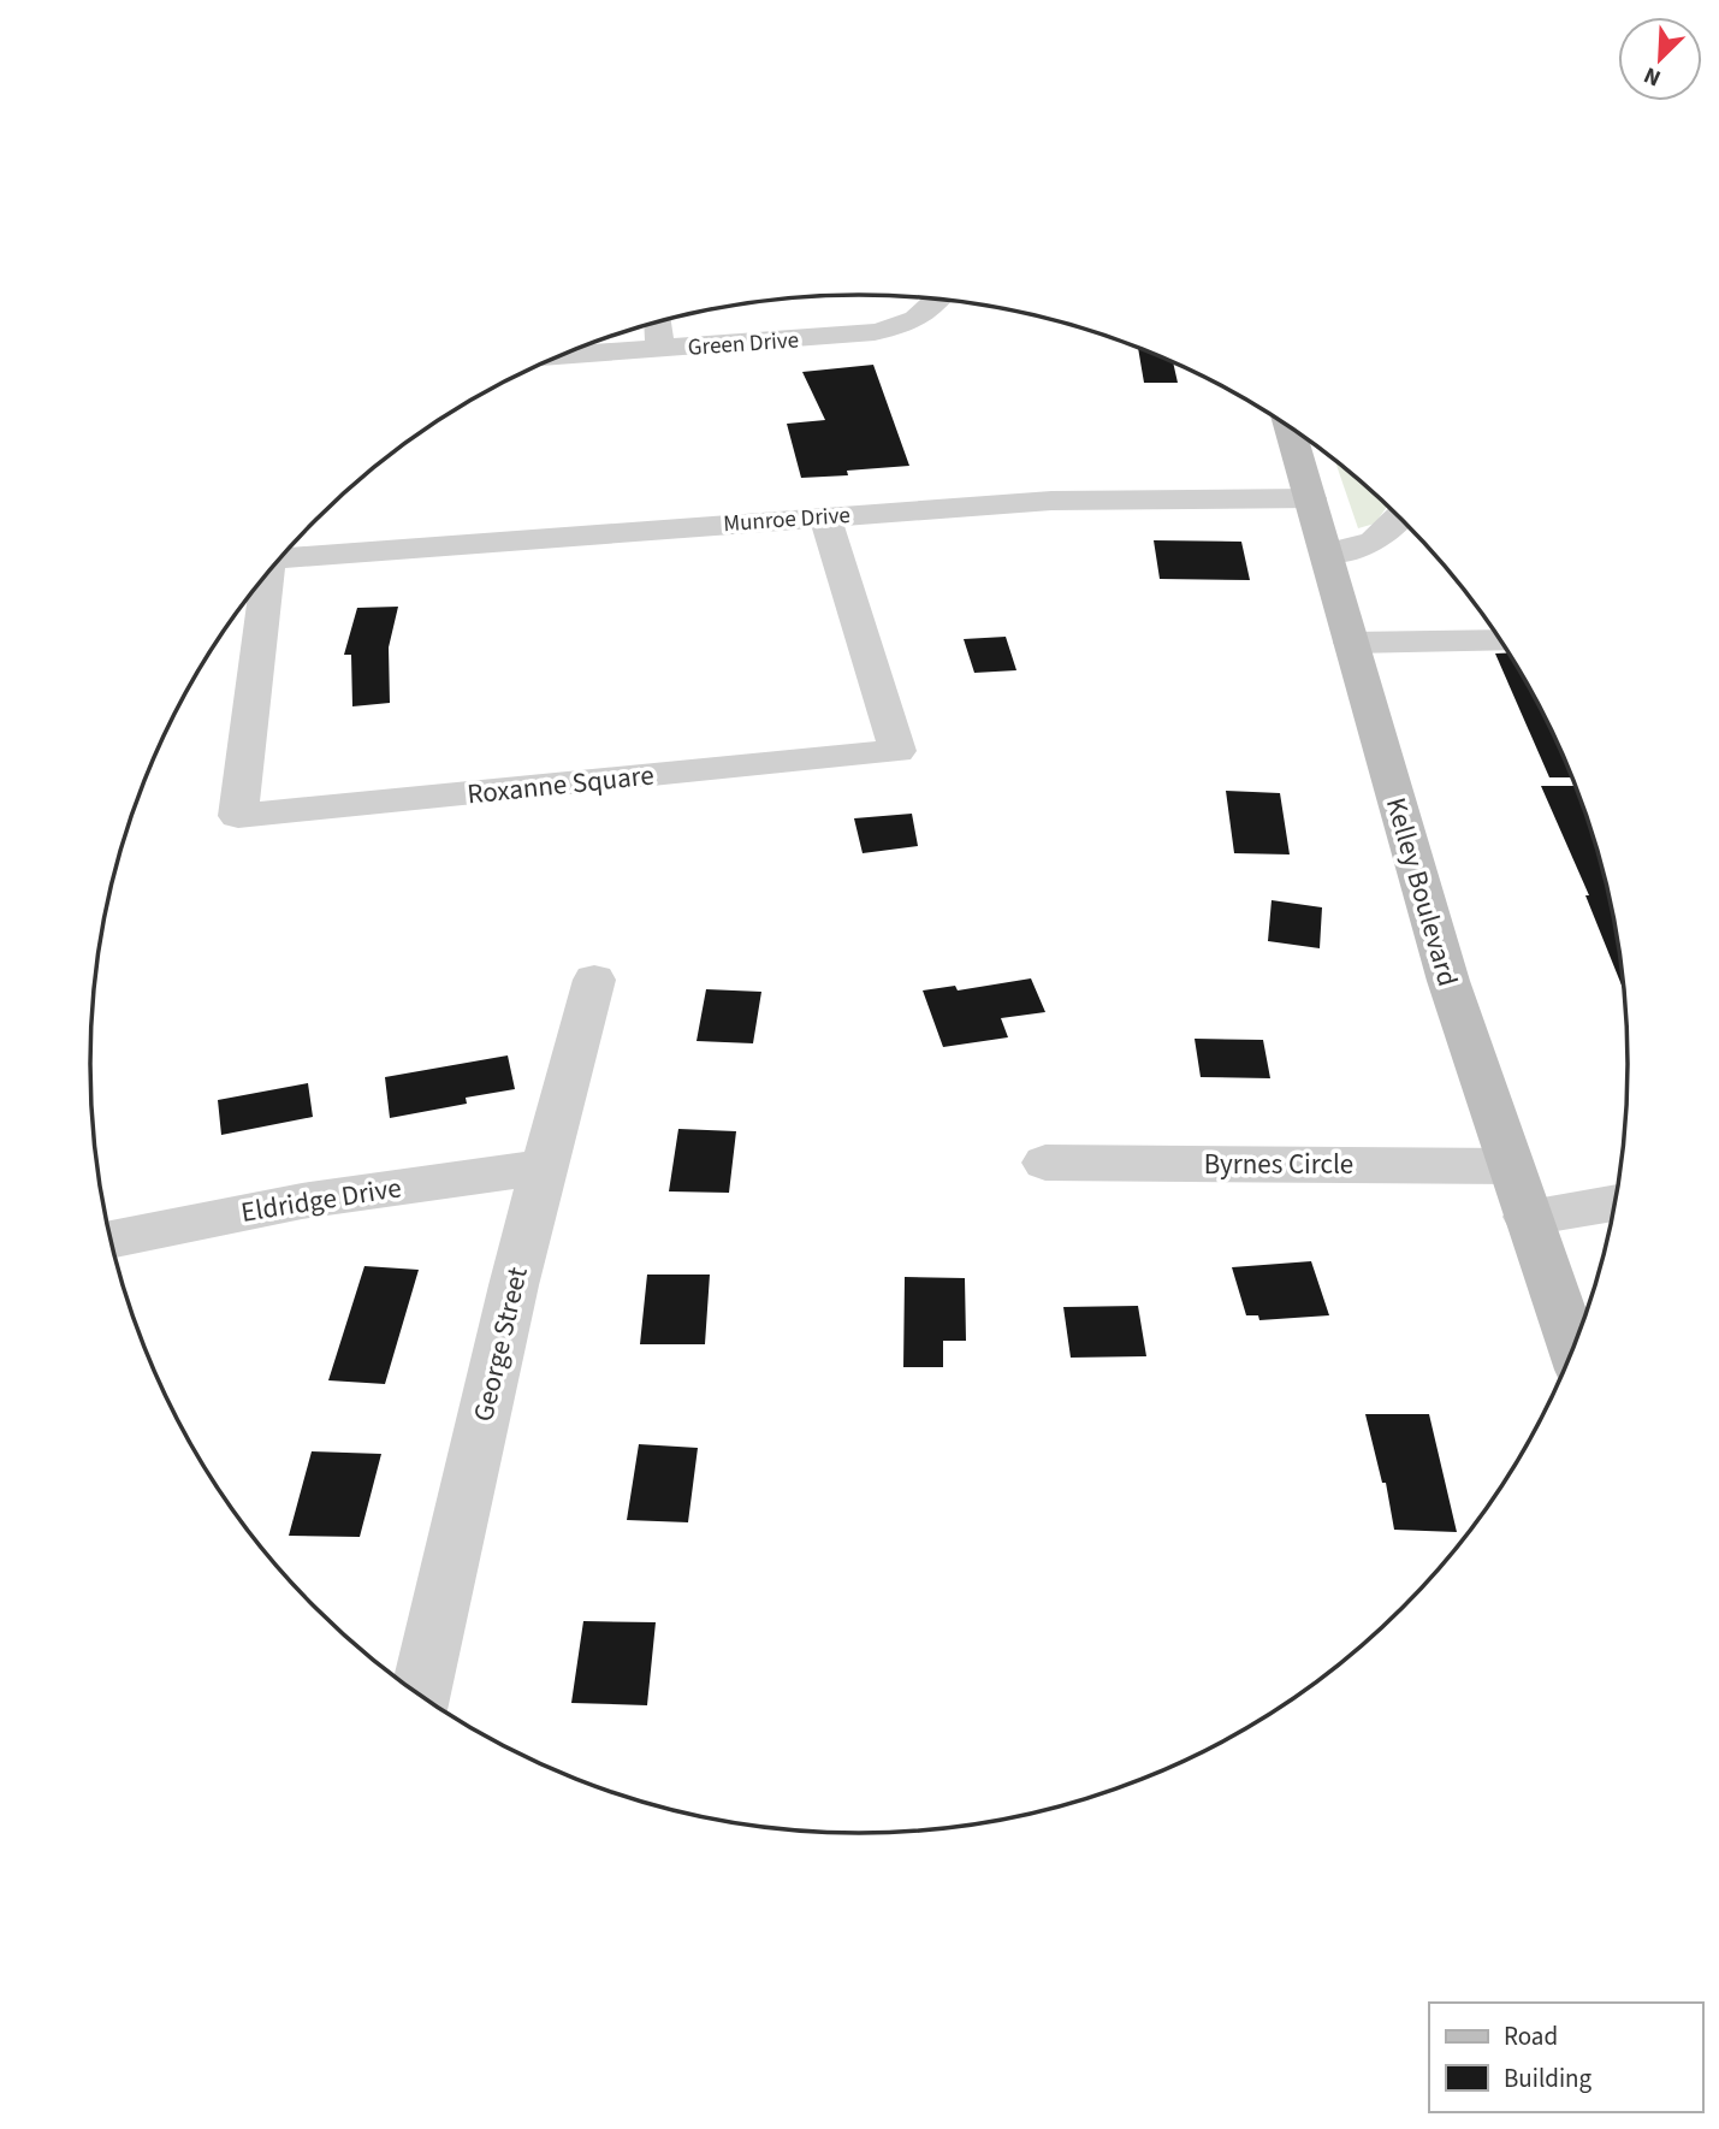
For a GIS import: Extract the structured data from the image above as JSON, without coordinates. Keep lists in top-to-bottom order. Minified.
{"streets":{"main road":["Kelley Boulevard"],"street":["Green Drive","Munroe Drive","Roxanne Square","Byrnes Circle","Eldridge Drive","George Street"]},"crossings":[["Munroe Drive","Roxanne Square"],["Munroe Drive","Kelley Boulevard"],["Kelley Boulevard","Byrnes Circle"],["Eldridge Drive","George Street"]],"legend":["Road","Building"],"north":"bottom left"}
